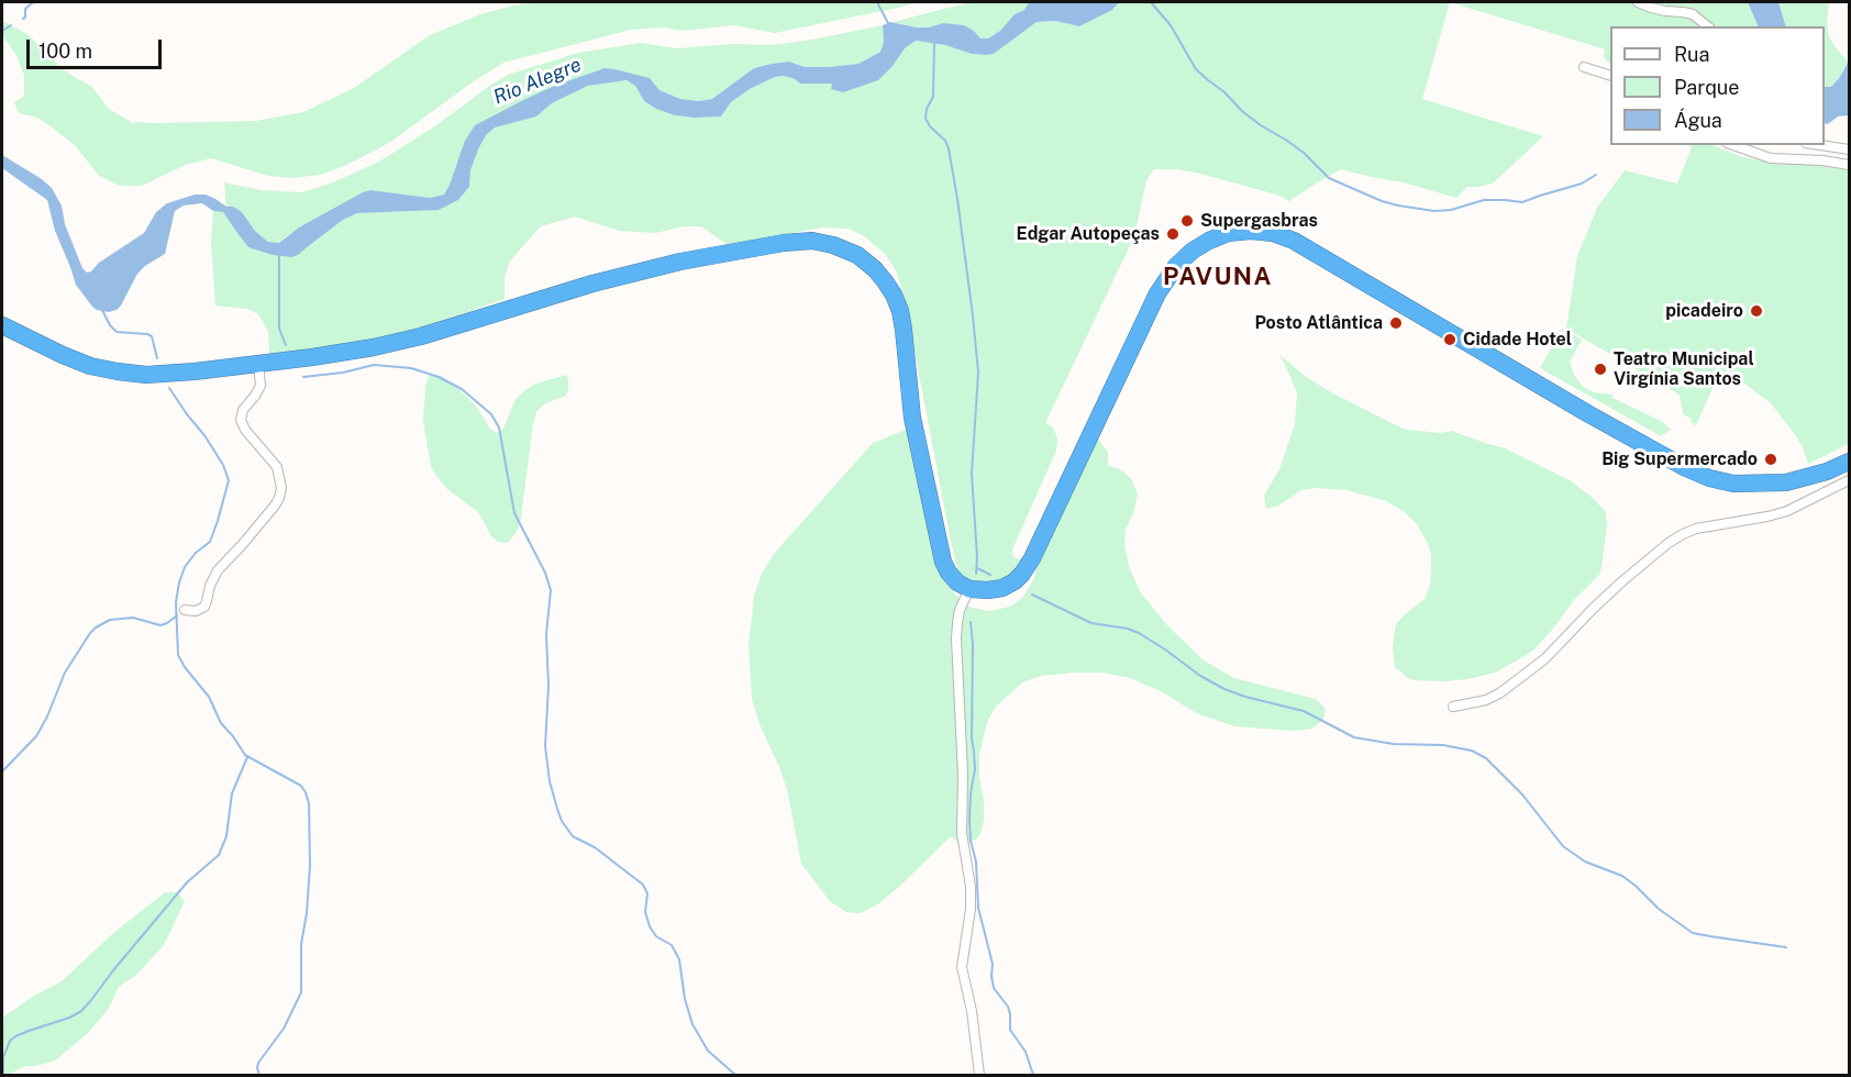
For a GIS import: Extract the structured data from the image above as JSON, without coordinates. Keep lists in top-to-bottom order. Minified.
{"districts":["PAVUNA"],"water":["Rio Alegre"],"places":["Supergasbras","Edgar Autopeças","picadeiro","Posto Atlântica","Cidade Hotel","Teatro Municipal Virgínia Santos","Big Supermercado"],"legend":["Rua","Parque","Água"],"scale_bar":"100 m"}
